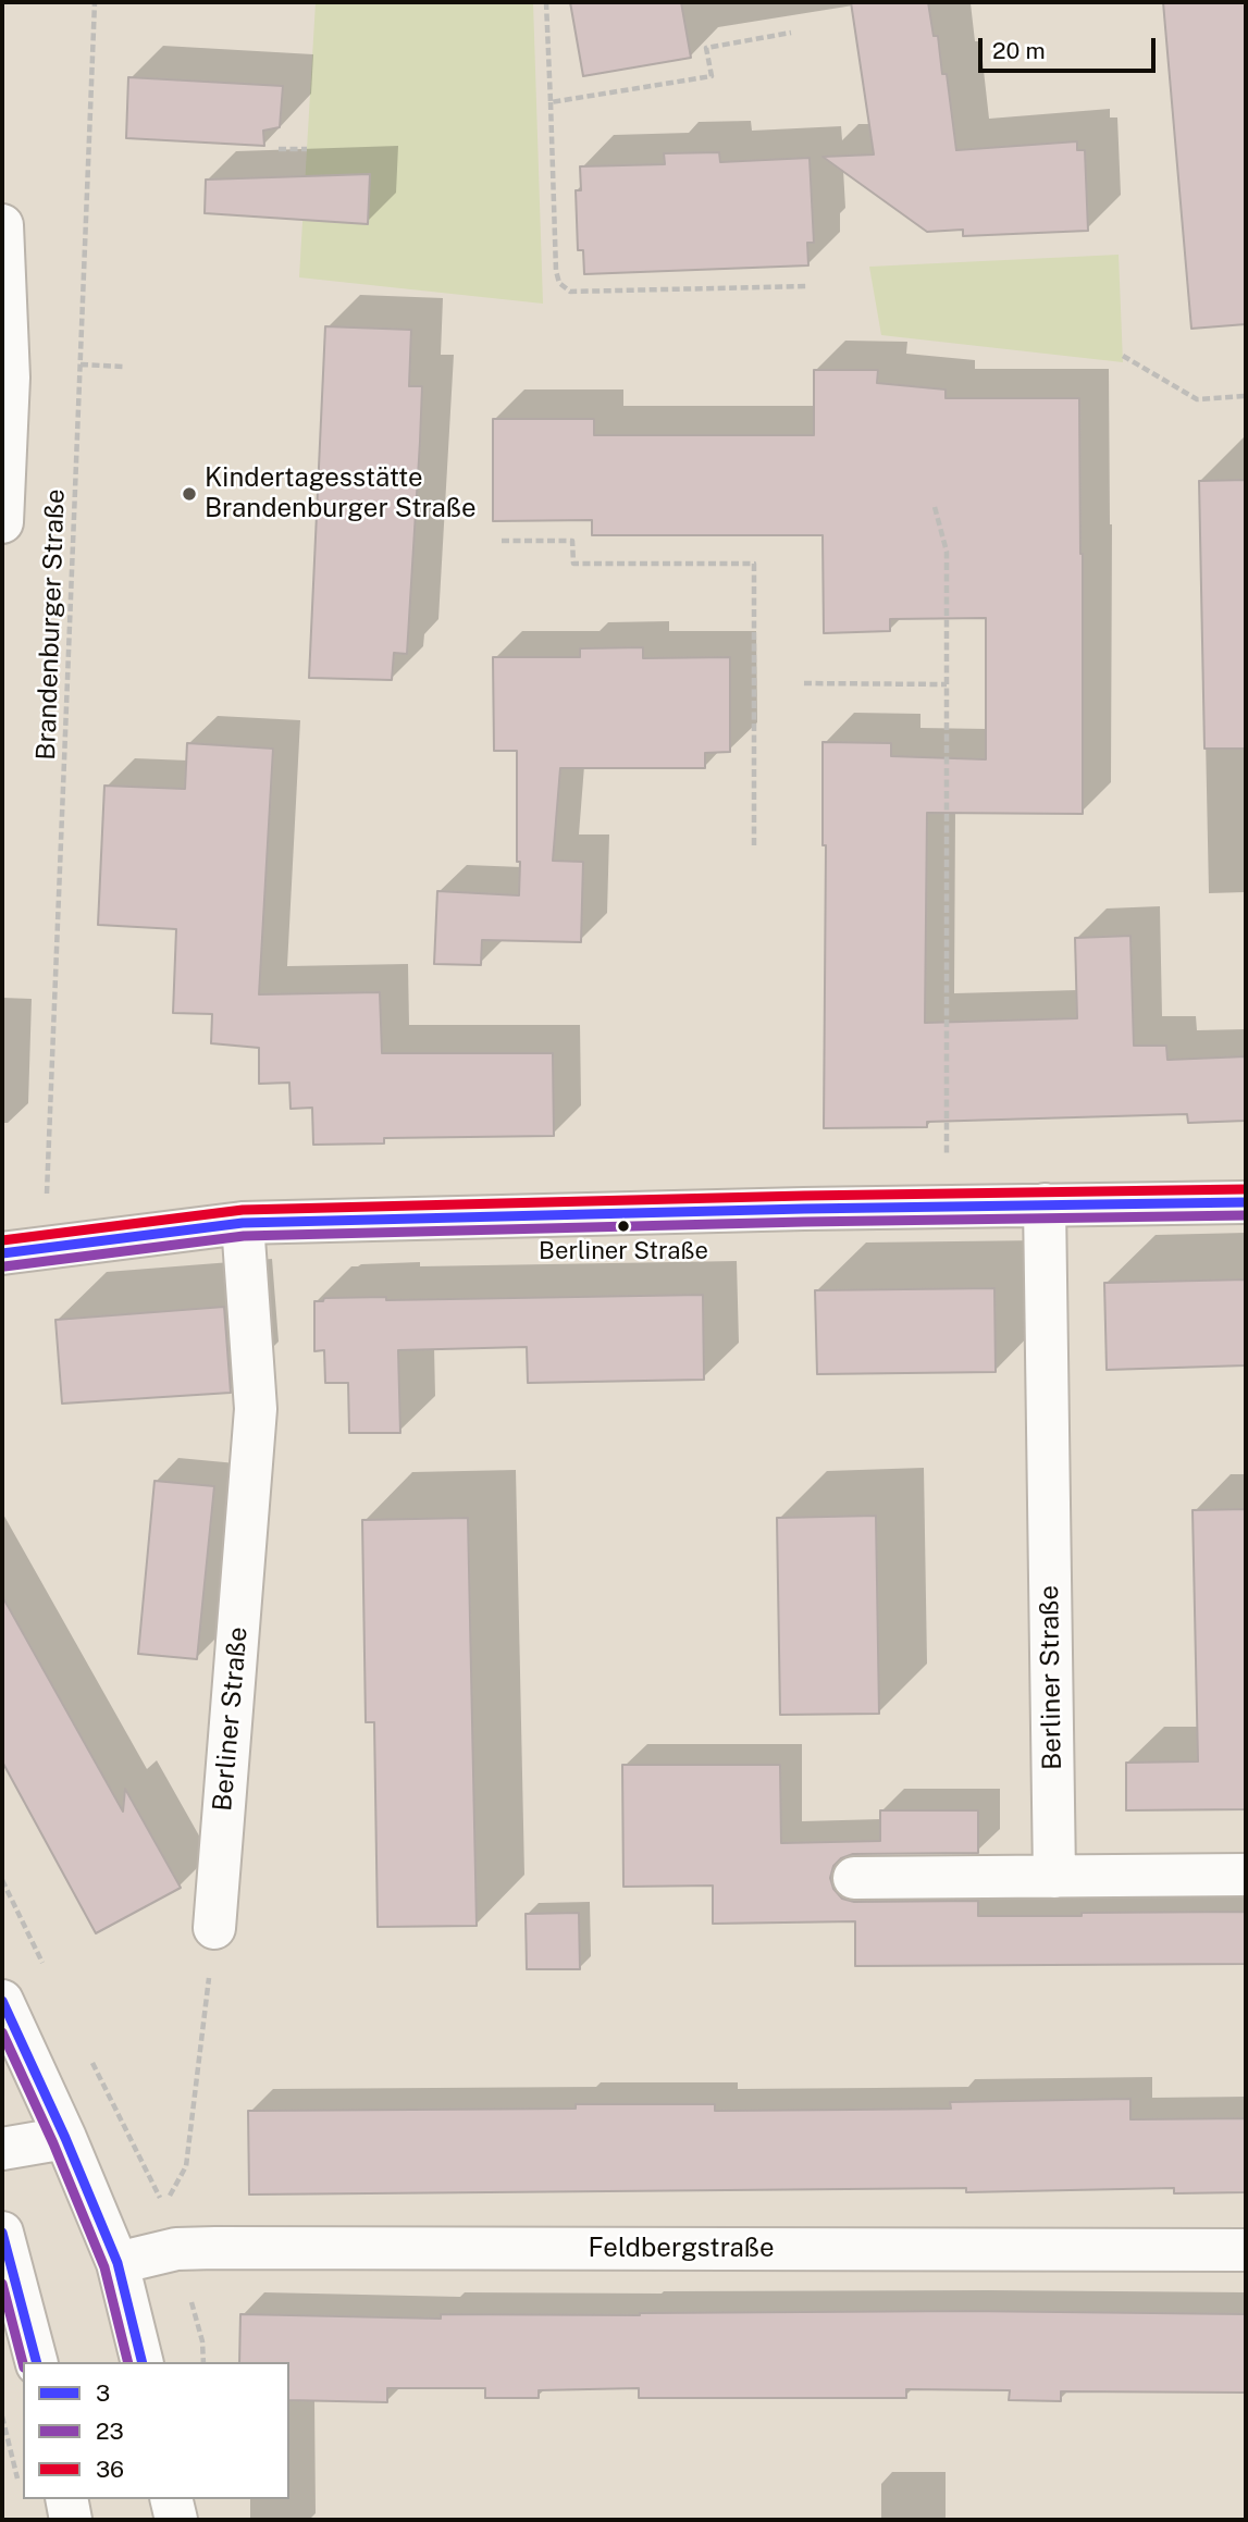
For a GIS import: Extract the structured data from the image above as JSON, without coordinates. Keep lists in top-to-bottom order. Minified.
{"streets":{"street":["Berliner Straße","Feldbergstraße"],"path":["Brandenburger Straße"]},"places":["Kindertagesstätte Brandenburger Straße","Berliner Straße"],"lines":["transit line 36","transit line 3","transit line 23"],"legend":["3","23","36"],"scale_bar":"20 m"}
